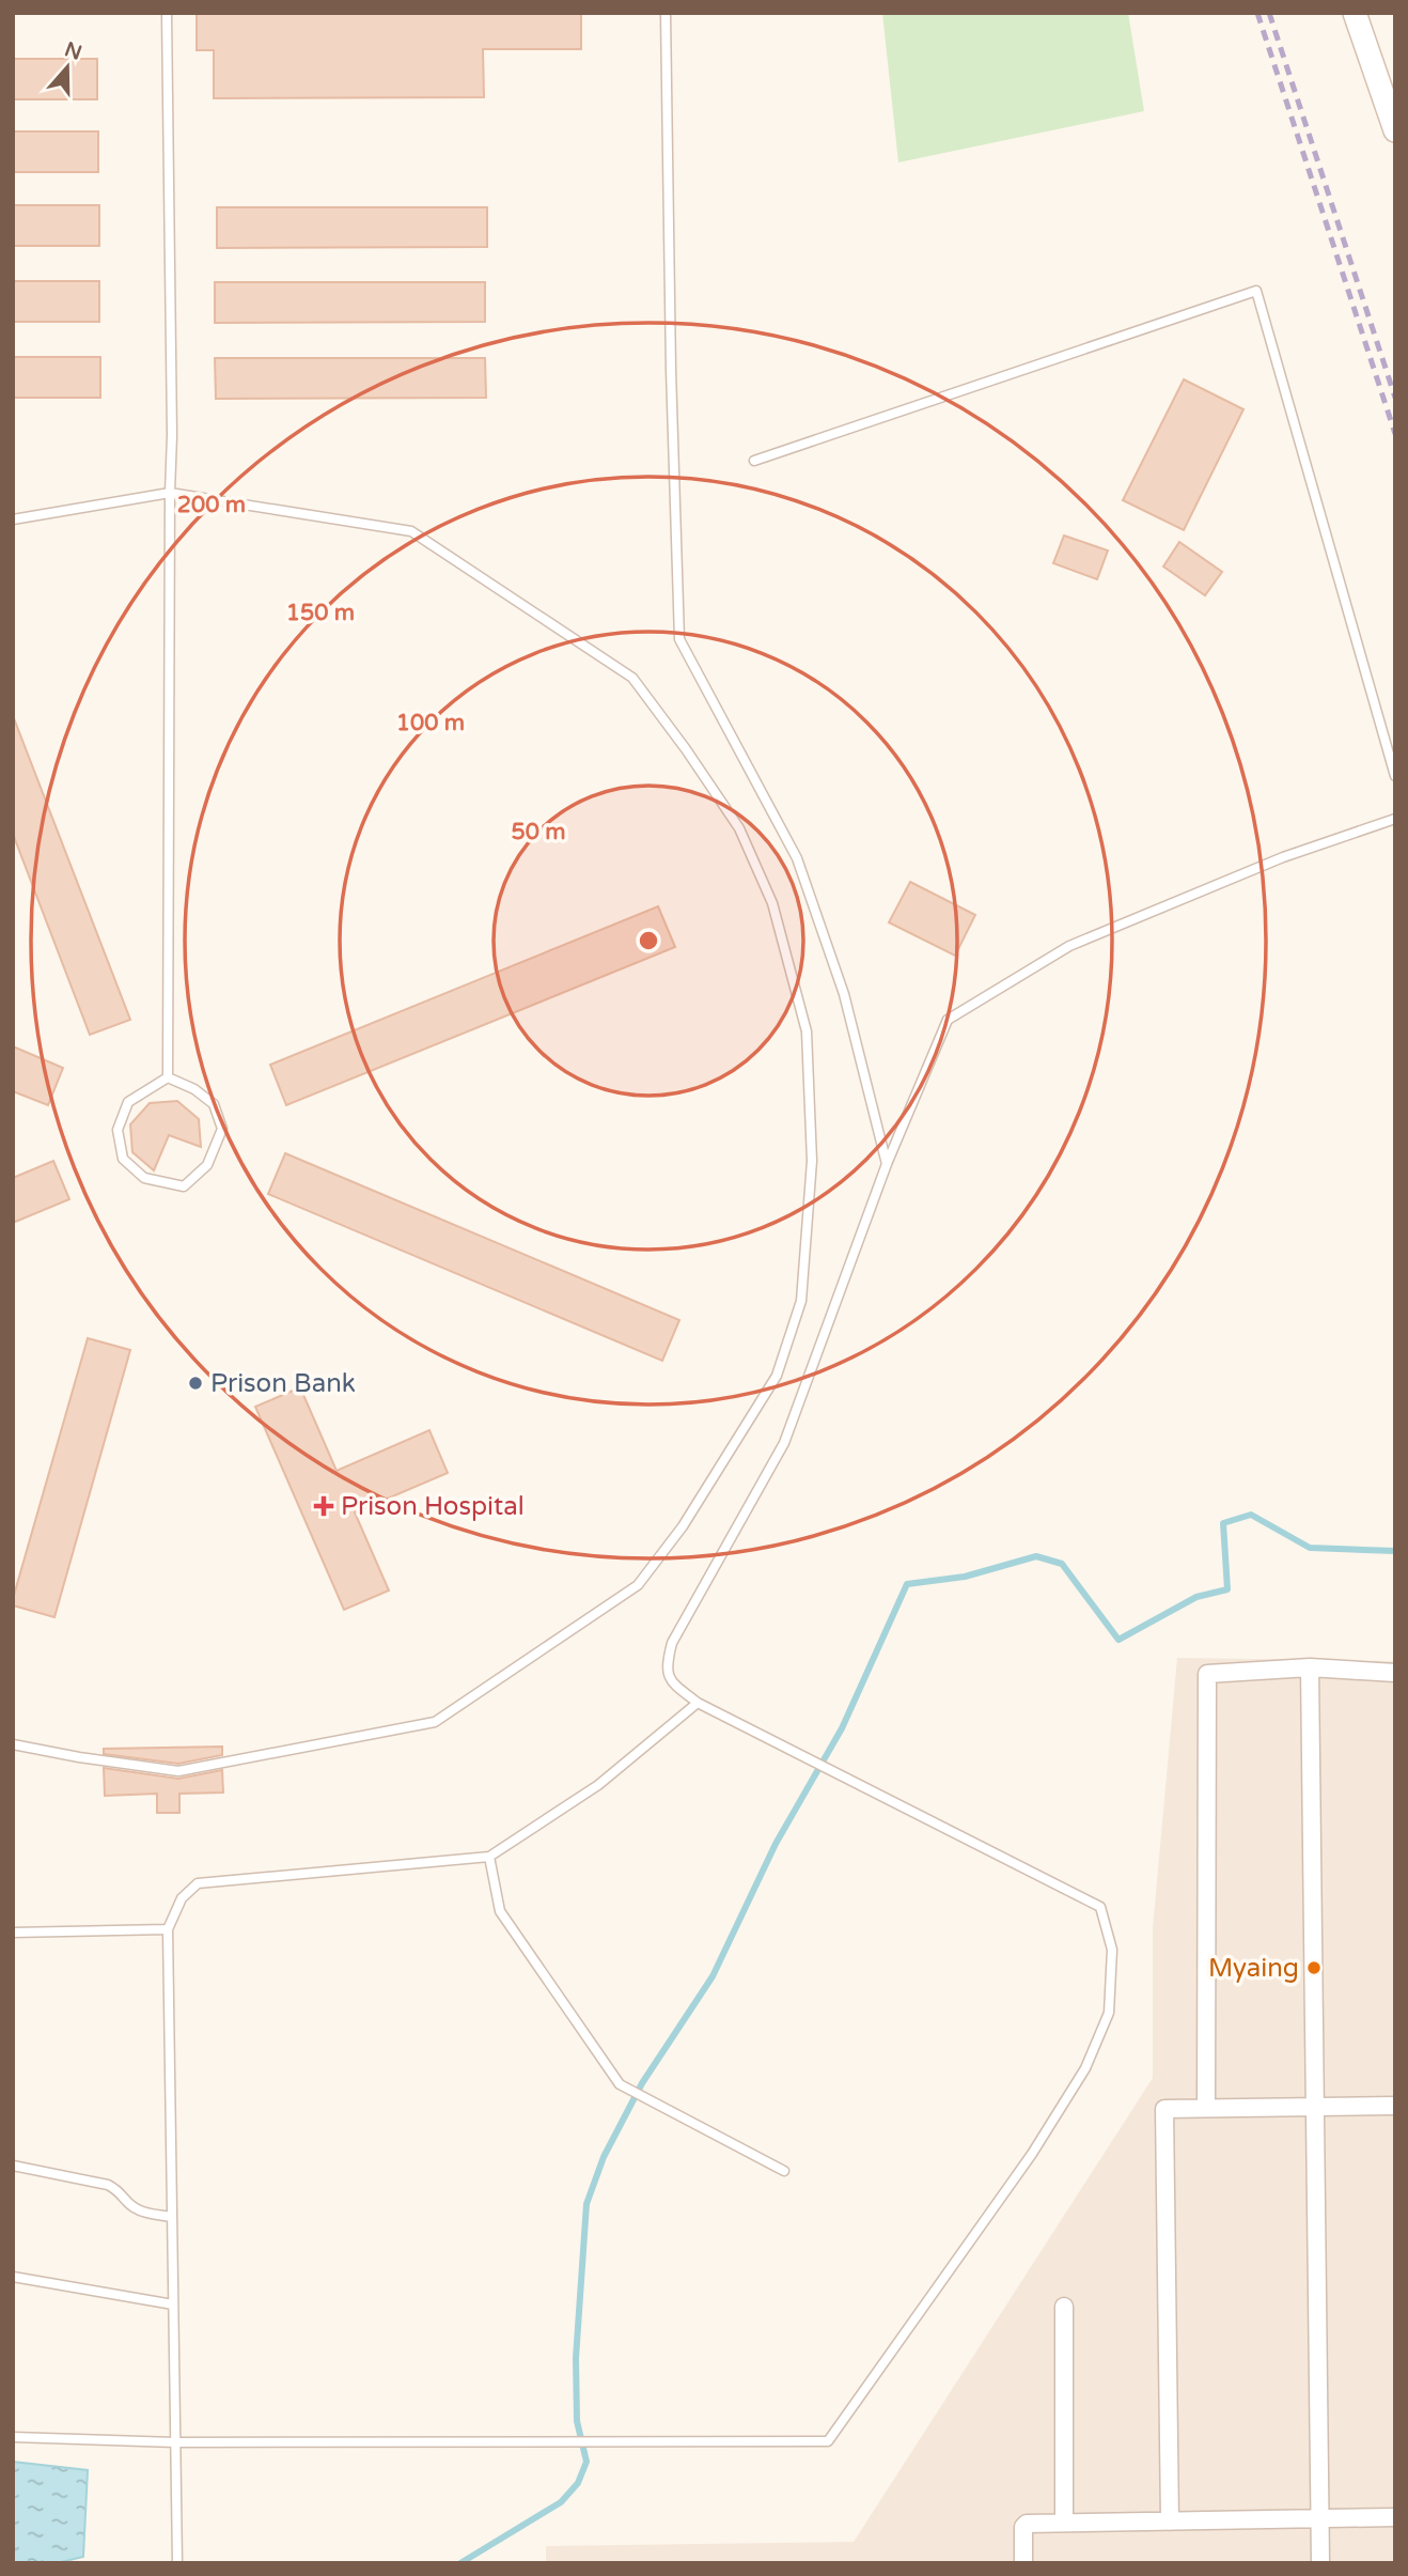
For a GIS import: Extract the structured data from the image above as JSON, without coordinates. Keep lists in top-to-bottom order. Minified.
{"places":{"other":["Prison Bank","Myaing"],"health":["Prison Hospital"]},"north":"top","rings":["200 m","150 m","100 m","50 m"]}
